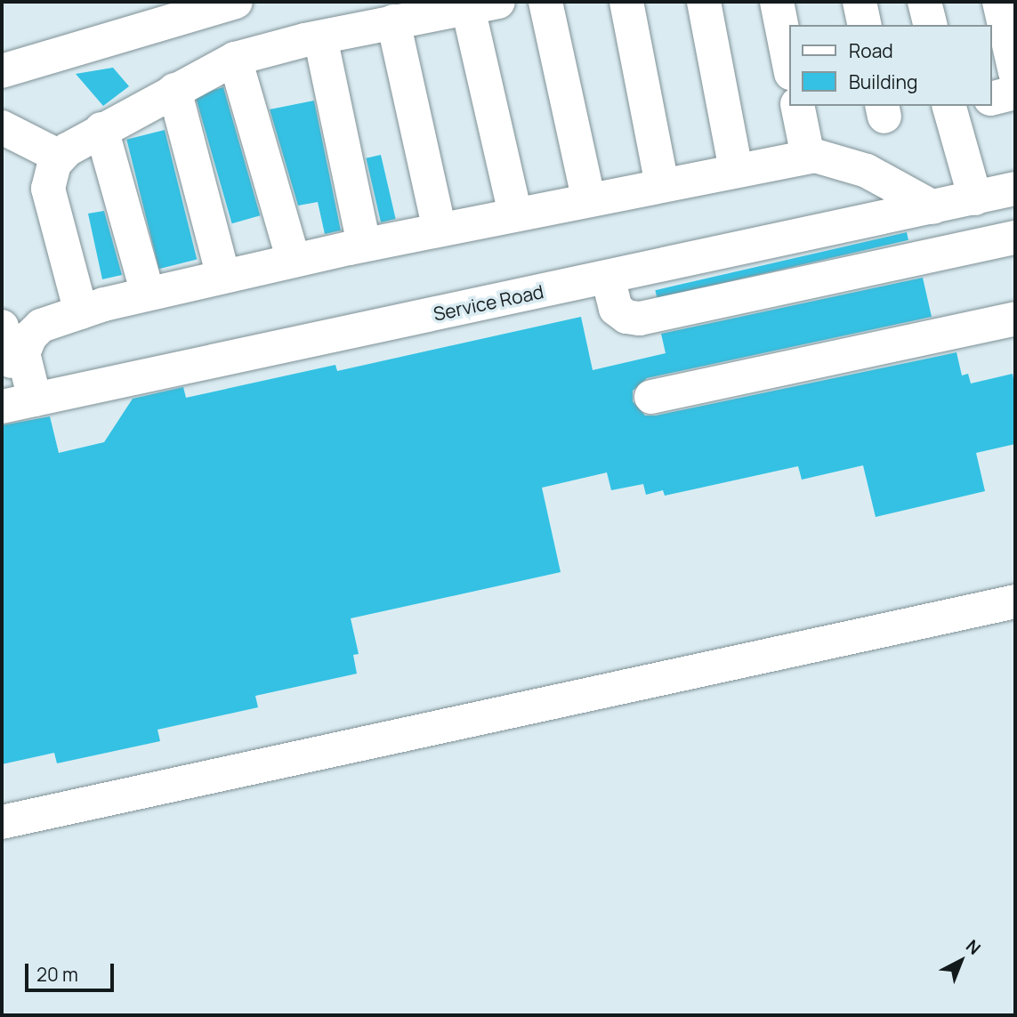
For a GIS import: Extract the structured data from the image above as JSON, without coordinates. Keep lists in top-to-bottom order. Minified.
{"streets":{"street":["Service Road"]},"legend":["Road","Building"],"scale_bar":"20 m","north":"top right"}
